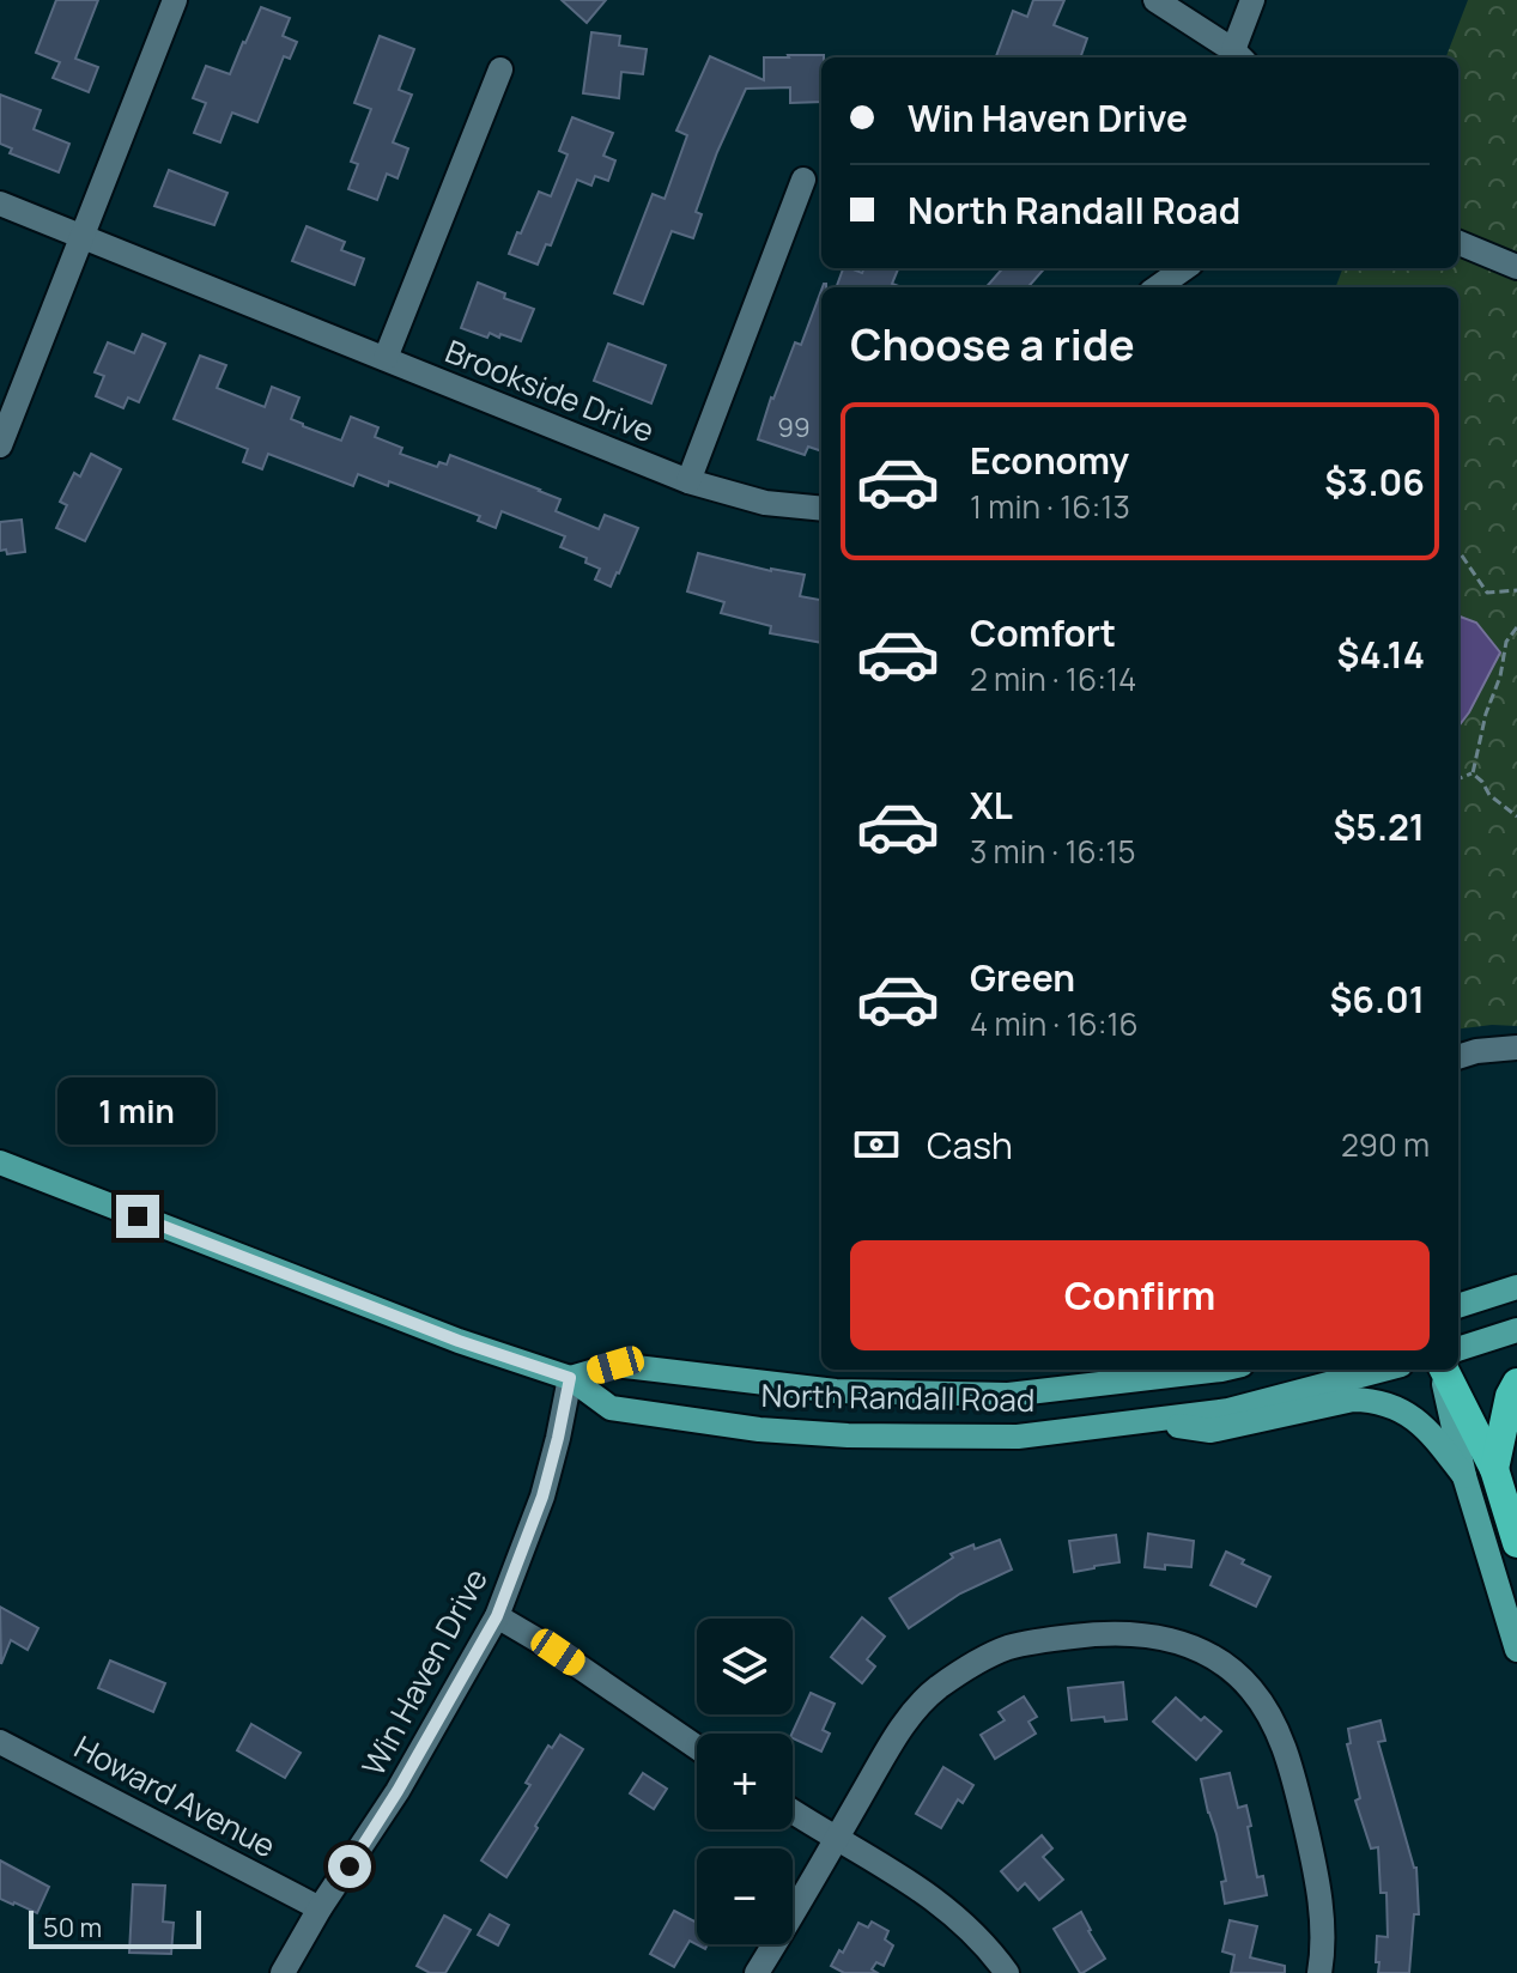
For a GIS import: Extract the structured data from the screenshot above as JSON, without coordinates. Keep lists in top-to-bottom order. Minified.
{"streets":{"main road":["North Randall Road"],"street":["Brookside Drive","Win Haven Drive","Howard Avenue"]},"crossings":[["North Randall Road","Win Haven Drive"],["Win Haven Drive","Howard Avenue"]],"house_numbers":["99"],"scale_bar":"50 m","page":{"banner":["Win Haven Drive","North Randall Road"],"heading":"Choose a ride","list":[{"name":"Economy","note":"1 min · 16:13","value":"$3.06"},{"name":"Comfort","note":"2 min · 16:14","value":"$4.14"},{"name":"XL","note":"3 min · 16:15","value":"$5.21"},{"name":"Green","note":"4 min · 16:16","value":"$6.01"}],"bubble":"1 min","pay":["Cash","290 m"],"buttons":"Confirm","map_buttons":["+","−"],"scale":"50 m"}}
